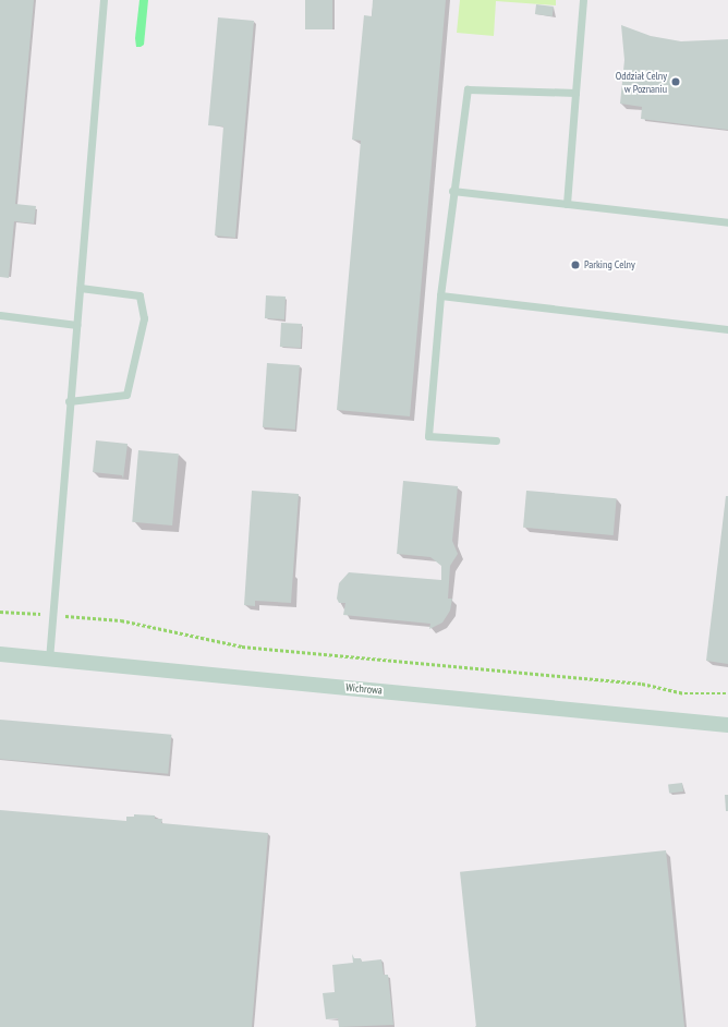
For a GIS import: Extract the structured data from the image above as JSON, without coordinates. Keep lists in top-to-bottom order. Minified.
{"streets":{"street":["Wichrowa"]},"places":["Oddział Celny w Poznaniu","Parking Celny"]}
